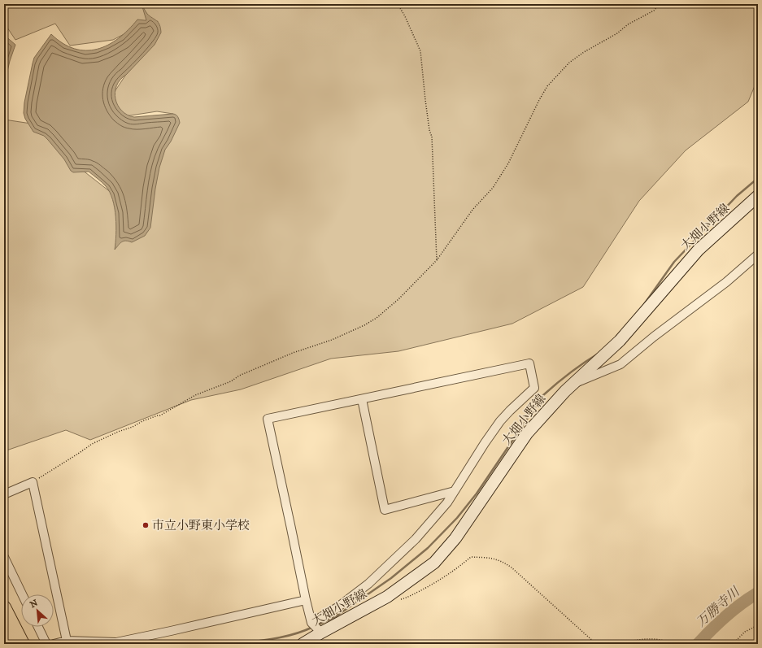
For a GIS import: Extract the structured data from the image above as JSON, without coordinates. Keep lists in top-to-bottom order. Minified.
{"streets":{"main road":["大畑小野線"]},"water":["万勝寺川"],"places":["市立小野東小学校"],"north":"top left"}
